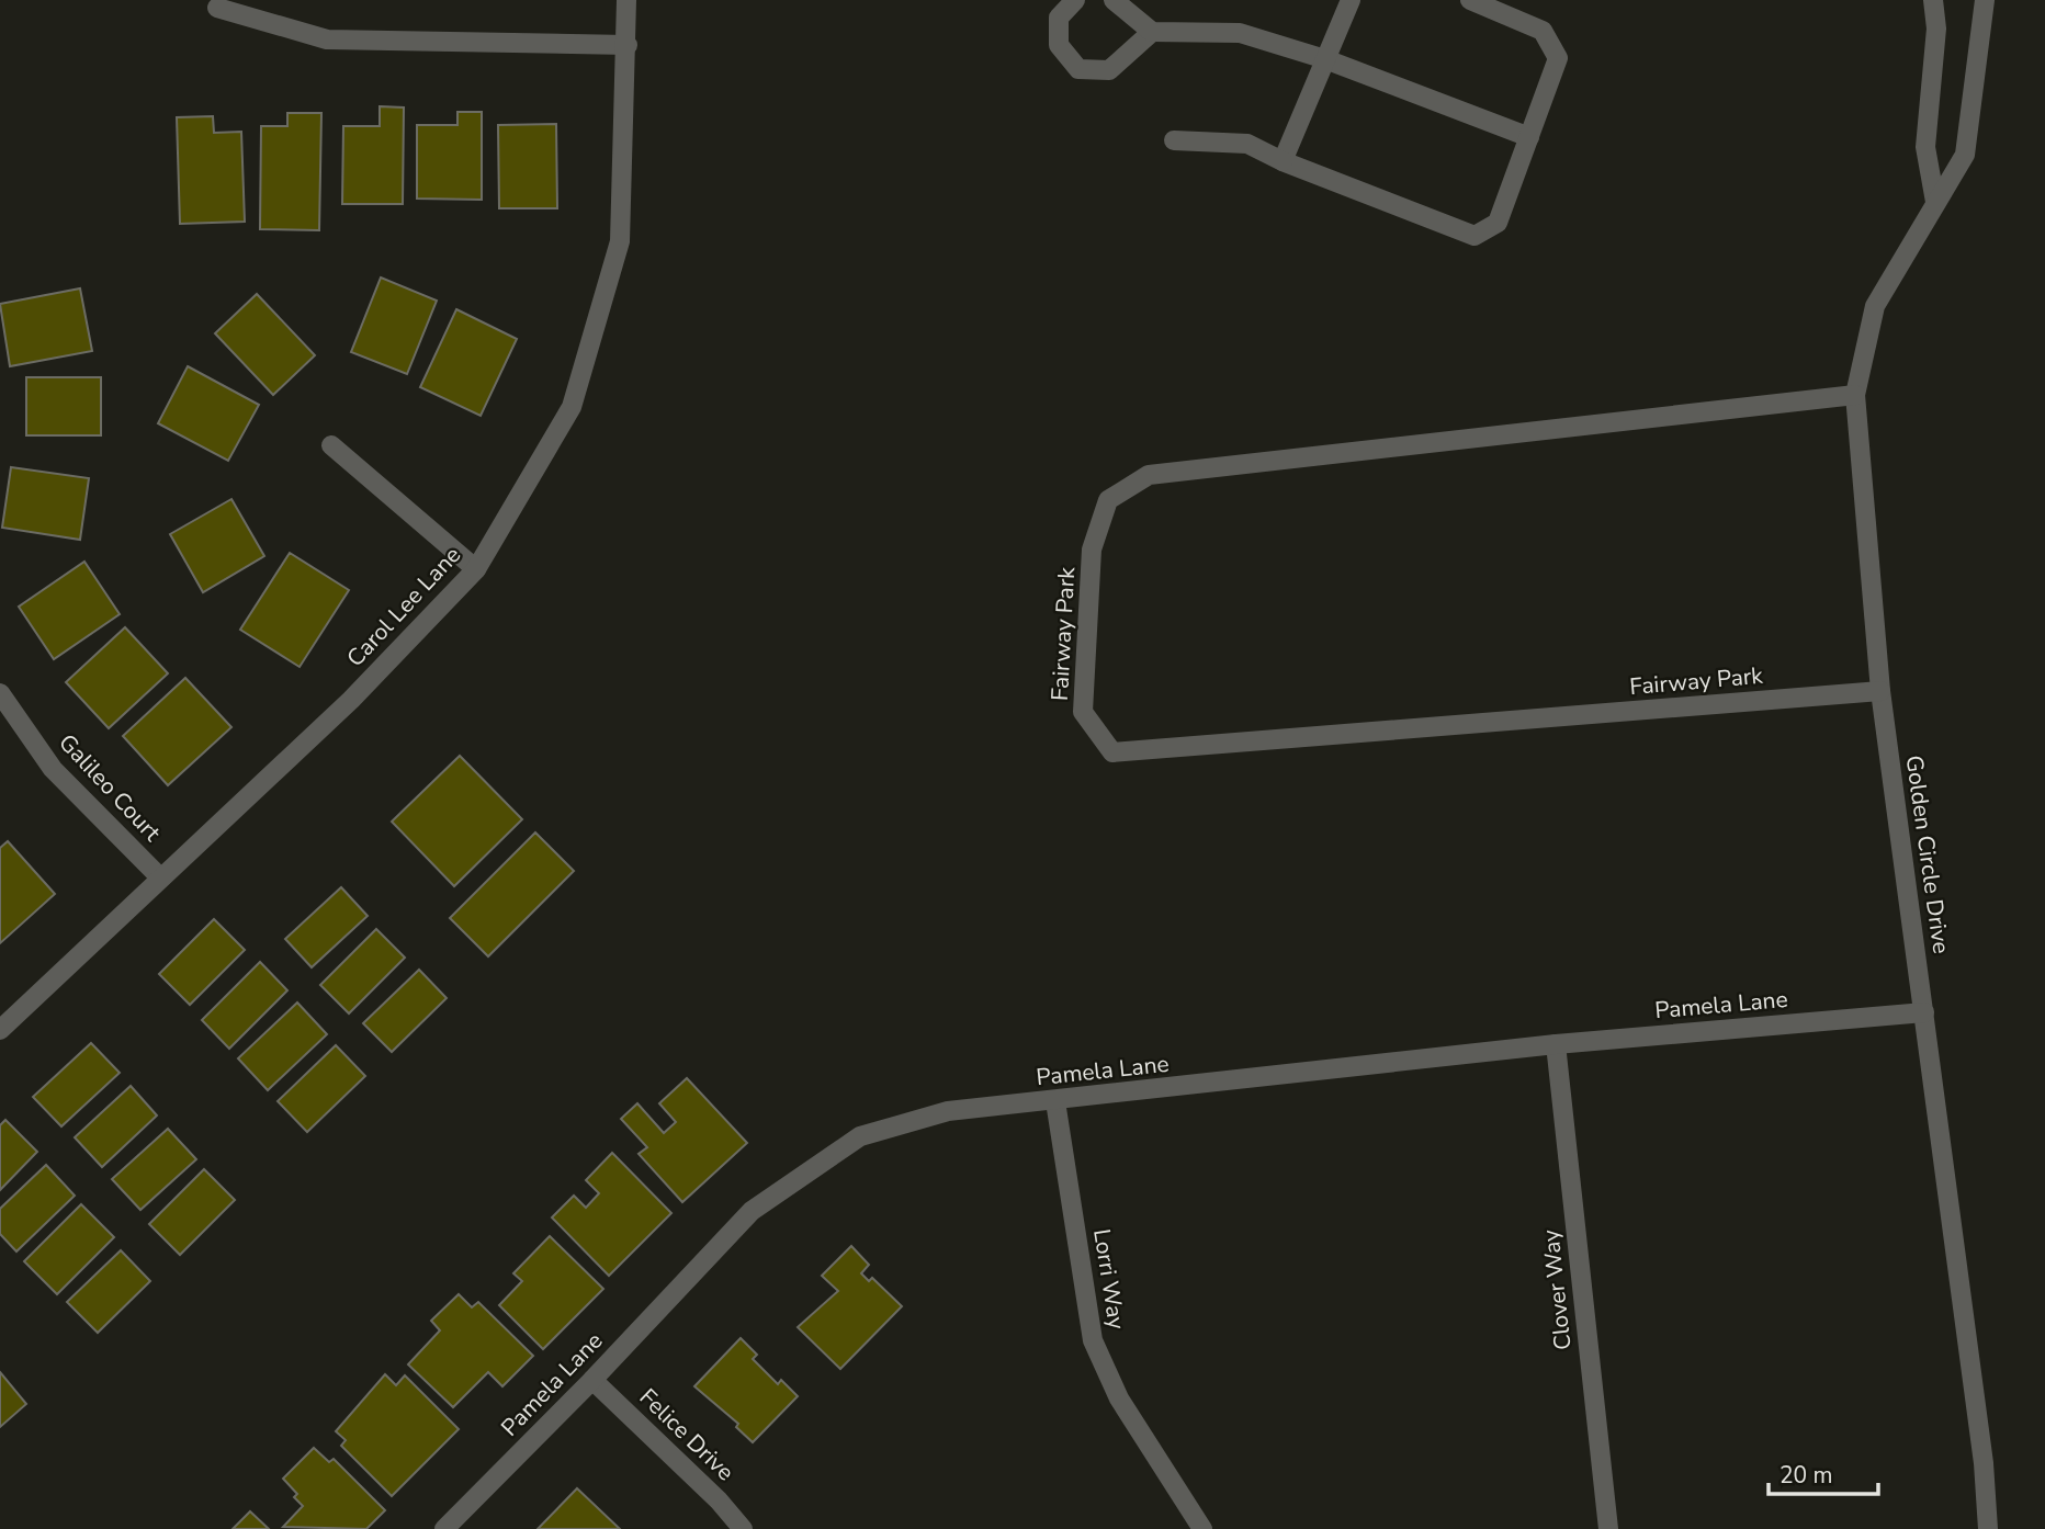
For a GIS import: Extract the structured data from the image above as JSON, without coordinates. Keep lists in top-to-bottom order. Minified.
{"streets":{"street":["Carol Lee Lane","Fairway Park","Galileo Court","Golden Circle Drive","Pamela Lane","Lorri Way","Clover Way","Felice Drive"]},"crossings":[["Carol Lee Lane","Galileo Court"],["Fairway Park","Golden Circle Drive"],["Golden Circle Drive","Pamela Lane"],["Pamela Lane","Lorri Way"],["Pamela Lane","Clover Way"],["Pamela Lane","Felice Drive"]],"scale_bar":"20 m"}
